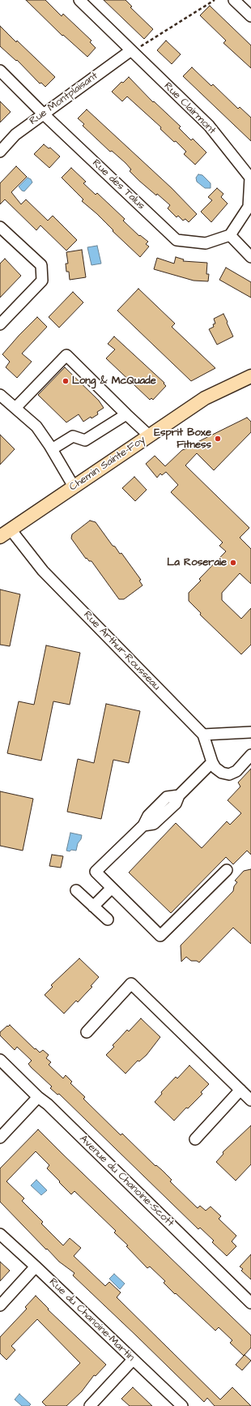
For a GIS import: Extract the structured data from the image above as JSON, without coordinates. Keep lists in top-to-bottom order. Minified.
{"streets":{"main road":["Chemin Sainte-Foy"],"street":["Rue Montplaisant","Rue Clairmont","Rue des Talus","Rue Arthur-Rousseau","Avenue du Chanoine-Scott","Rue du Chanoine-Martin"]},"crossings":[["Rue Montplaisant","Rue Clairmont"],["Rue Montplaisant","Rue des Talus"],["Rue Clairmont","Rue des Talus"],["Chemin Sainte-Foy","Rue Arthur-Rousseau"]],"places":["Long & McQuade","Esprit Boxe Fitness","La Roseraie"]}
